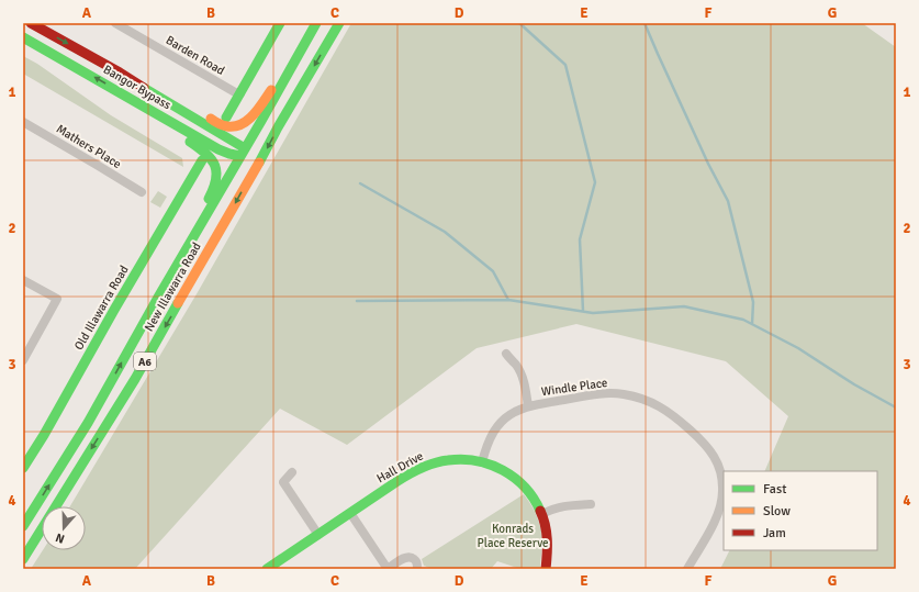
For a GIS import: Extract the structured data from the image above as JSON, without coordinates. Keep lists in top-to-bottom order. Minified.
{"streets":{"main road":["Bangor Bypass","New Illawarra Road","Old Illawarra Road","A6","Hall Drive"],"street":["Barden Road","Mathers Place","Windle Place"]},"crossings":[["Bangor Bypass","New Illawarra Road"],["Windle Place","Hall Drive"]],"parks":["Konrads Place Reserve"],"legend":["Fast","Slow","Jam"],"north":"bottom","grid":{"columns":["A","B","C","D","E","F","G"],"rows":["1","2","3","4"]}}
